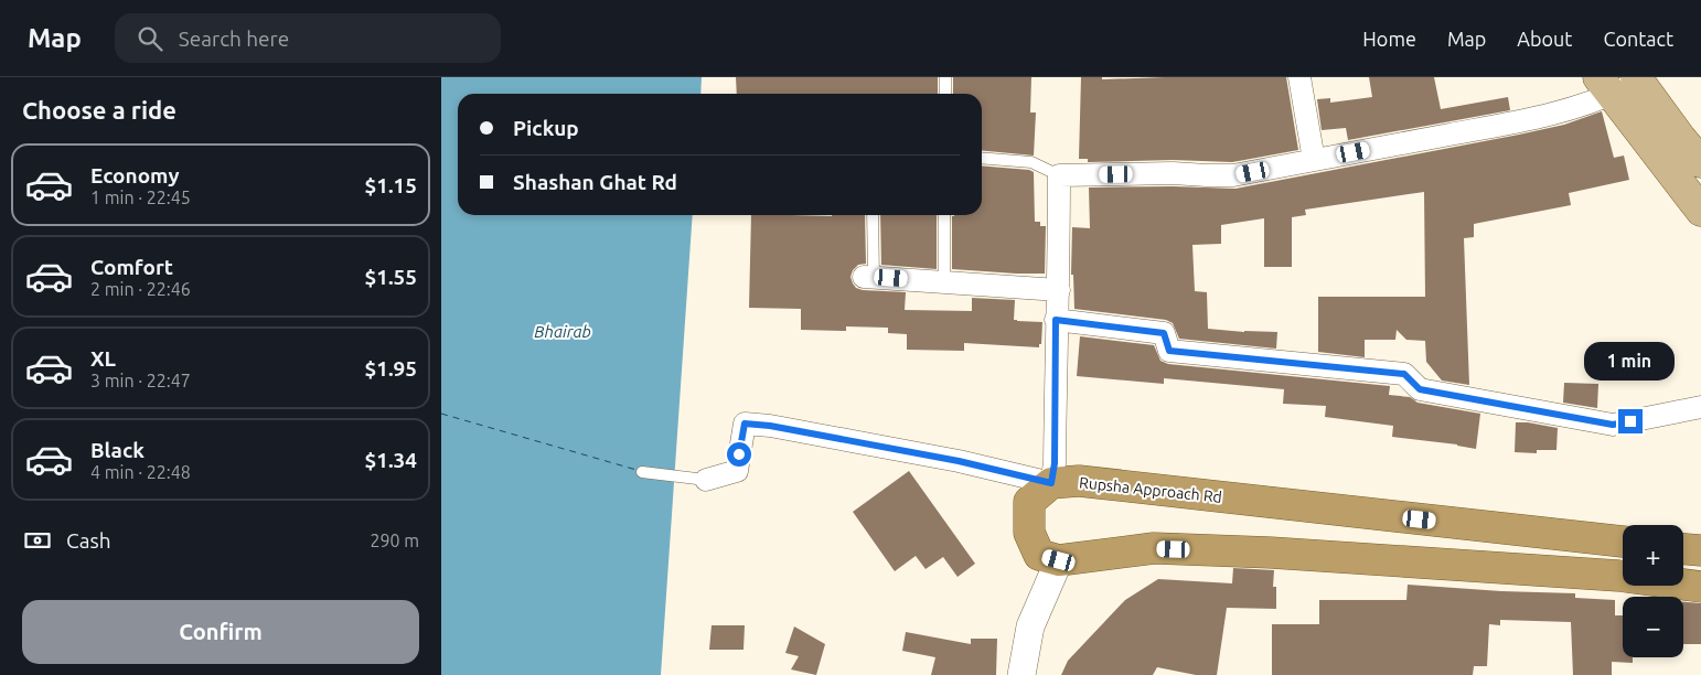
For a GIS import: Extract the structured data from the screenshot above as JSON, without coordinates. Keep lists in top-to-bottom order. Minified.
{"streets":{"highway":["Rupsha Approach Rd"]},"water":["Bhairab"],"page":{"header":"Map","search":"Search here","nav":["Home","Map","About","Contact"],"heading":"Choose a ride","banner":["Pickup","Shashan Ghat Rd"],"list":[{"name":"Economy","note":"1 min · 22:45","value":"$1.15"},{"name":"Comfort","note":"2 min · 22:46","value":"$1.55"},{"name":"XL","note":"3 min · 22:47","value":"$1.95"},{"name":"Black","note":"4 min · 22:48","value":"$1.34"}],"bubble":"1 min","pay":["Cash","290 m"],"map_buttons":["+","−"],"buttons":"Confirm"}}
